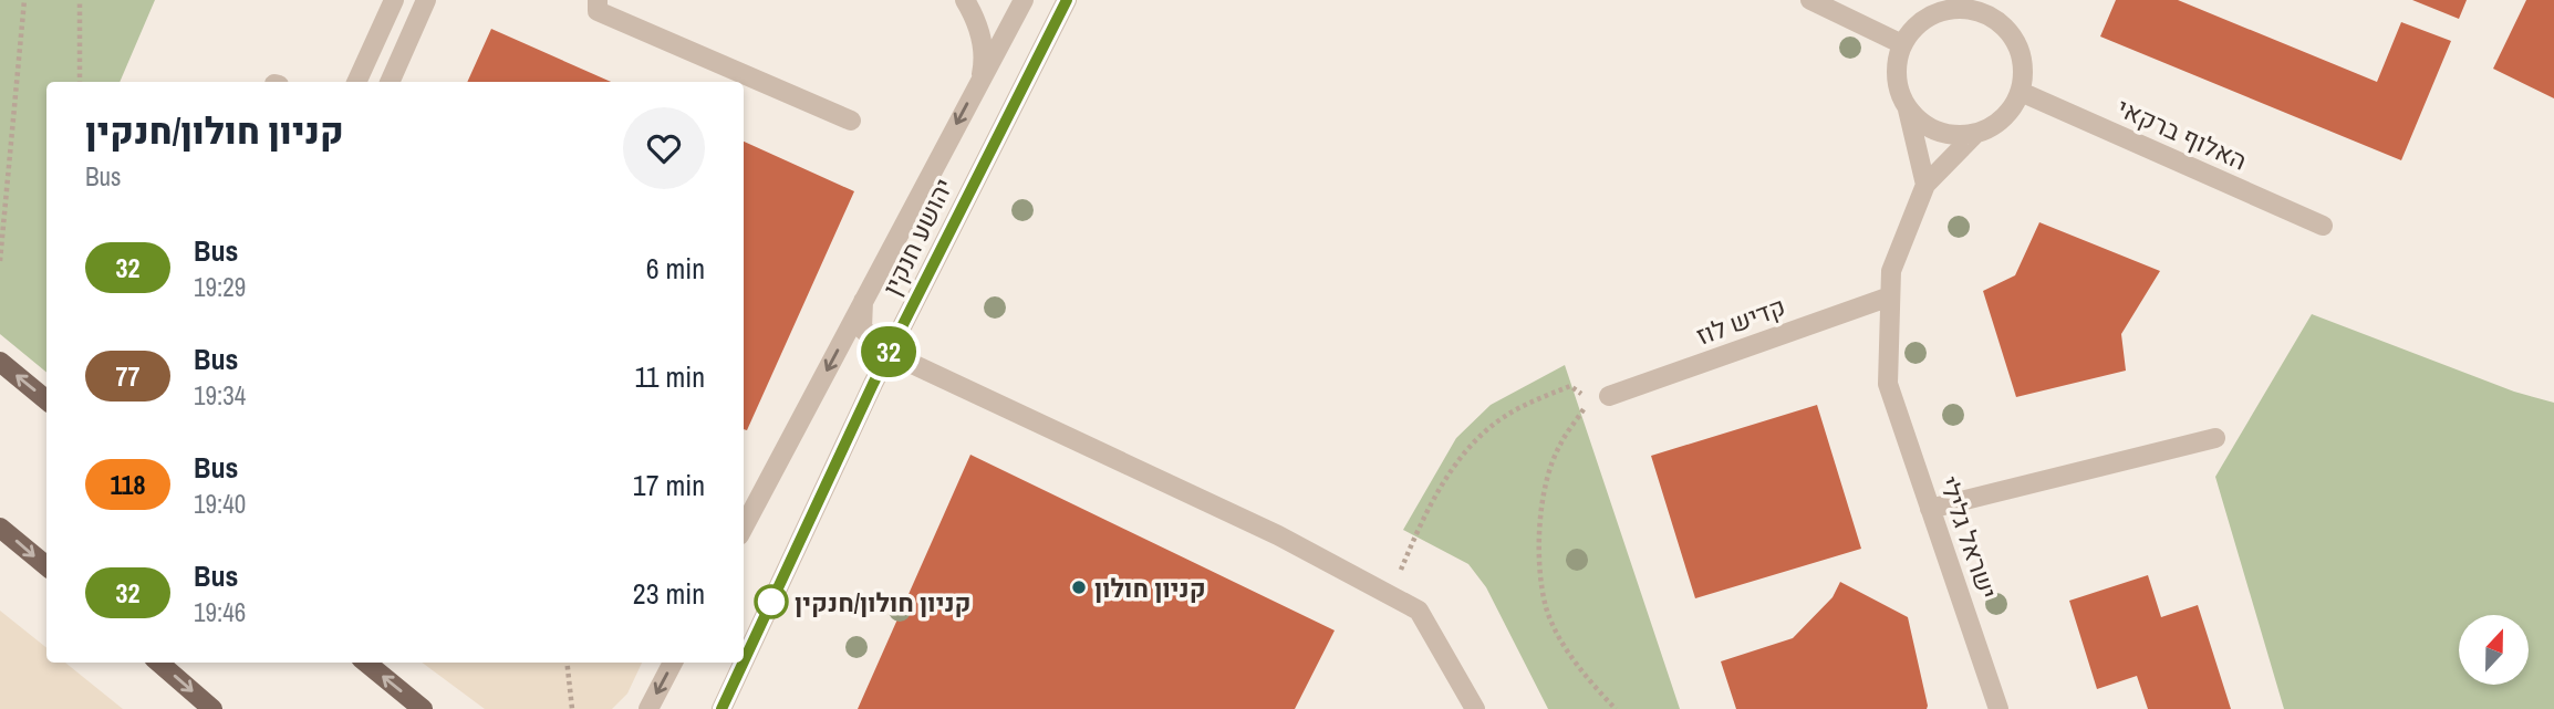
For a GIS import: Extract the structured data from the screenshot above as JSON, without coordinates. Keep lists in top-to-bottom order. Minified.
{"streets":{"street":["האלוף ברקאי","יהושע חנקין","קדיש לוז","ישראל גלילי"]},"crossings":[["קדיש לוז","ישראל גלילי"]],"places":["קניון חולון","קניון חולון/חנקין"],"lines":["bus line 32"],"north":"top","page":{"on_map":"32","heading":["קניון חולון/חנקין","Bus"],"list":[{"mark":"32","name":"Bus","note":"19:29","value":"6 min"},{"mark":"77","name":"Bus","note":"19:34","value":"11 min"},{"mark":"118","name":"Bus","note":"19:40","value":"17 min"},{"mark":"32","name":"Bus","note":"19:46","value":"23 min"}]}}
